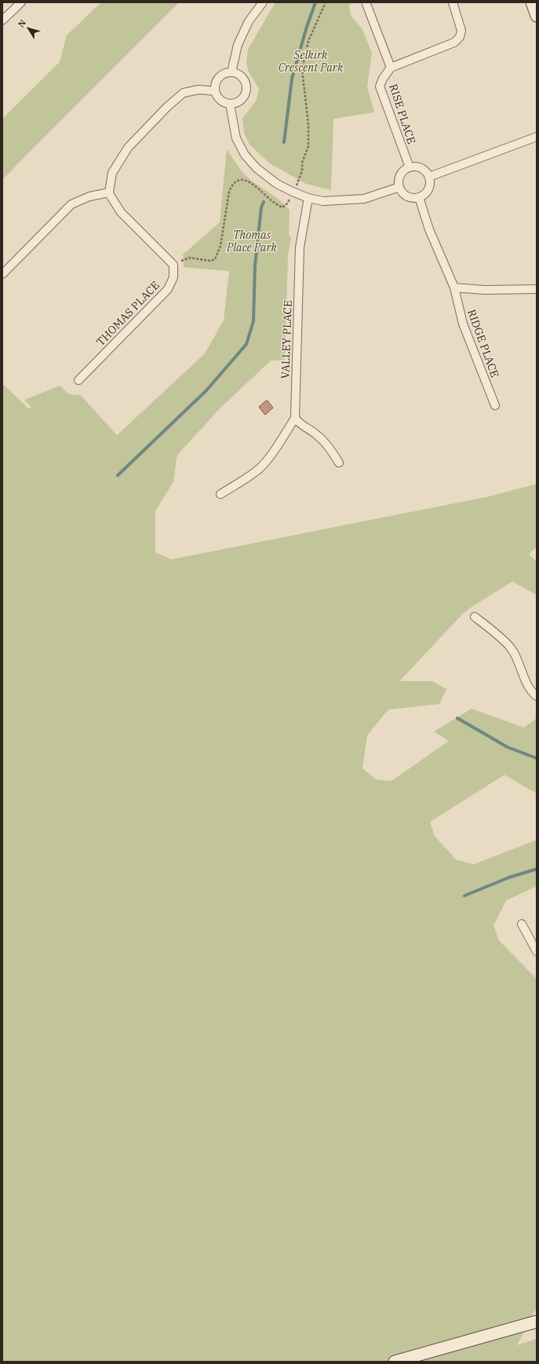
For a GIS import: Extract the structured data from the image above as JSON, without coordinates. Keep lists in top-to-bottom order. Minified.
{"streets":{"street":["RISE PLACE","THOMAS PLACE","VALLEY PLACE","RIDGE PLACE"]},"crossings":[["RISE PLACE","RIDGE PLACE"]],"parks":["Selkirk Crescent Park","Thomas Place Park"],"north":"top left"}
